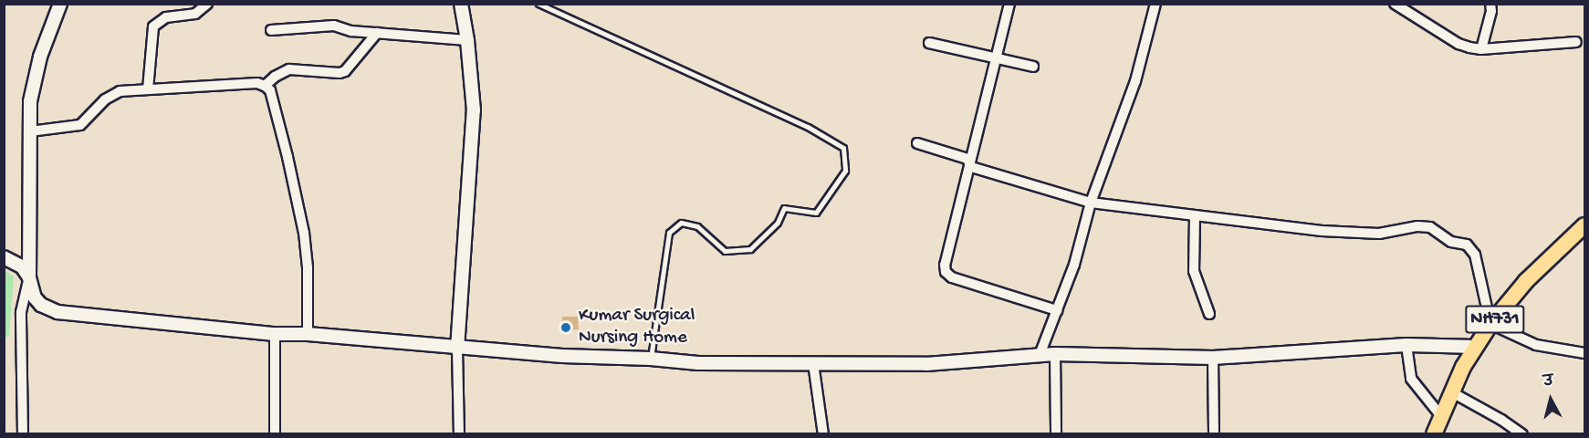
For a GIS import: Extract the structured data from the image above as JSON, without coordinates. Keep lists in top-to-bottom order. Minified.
{"streets":{"highway":["NH731"]},"places":["Kumar Surgical Nursing Home"],"north":"top"}
